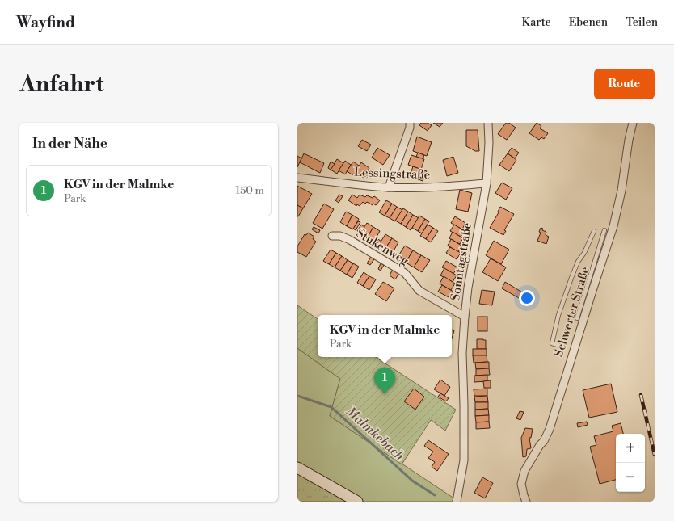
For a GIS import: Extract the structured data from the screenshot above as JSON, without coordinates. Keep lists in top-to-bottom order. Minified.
{"streets":{"street":["Lessingstraße","Stukenweg","Sonntagstraße","Schwerter Straße"]},"crossings":[["Lessingstraße","Sonntagstraße"],["Stukenweg","Sonntagstraße"]],"water":["Malmkebach"],"page":{"header":"Wayfind","nav":["Karte","Ebenen","Teilen"],"buttons":"Route","title":"Anfahrt","heading":"In der Nähe","list":[{"mark":"1","name":"KGV in der Malmke","note":"Park","value":"150 m"}],"popup":["KGV in der Malmke","Park"],"pins":"1","map_buttons":["+","−"]}}
